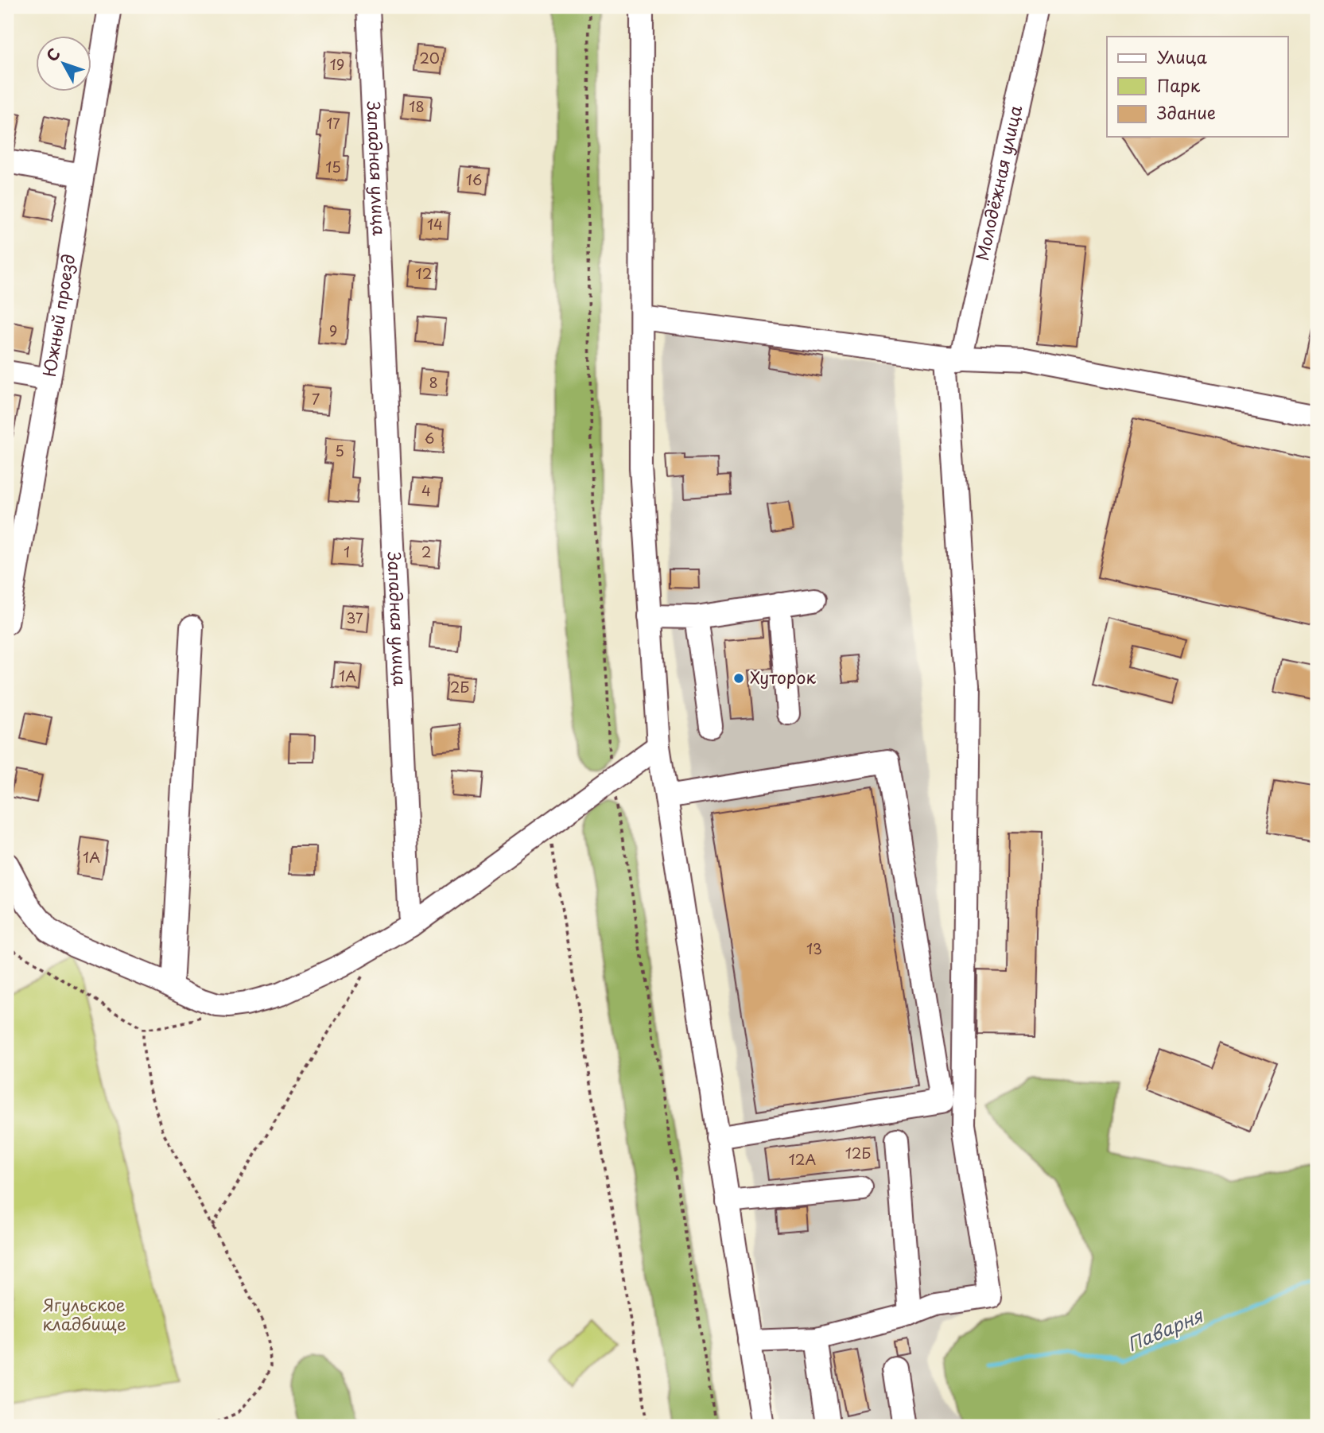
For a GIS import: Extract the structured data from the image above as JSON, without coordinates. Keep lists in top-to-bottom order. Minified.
{"streets":{"street":["Западная улица","Молодёжная улица","Южный проезд"]},"water":["Паварня"],"parks":["Ягульское кладбище"],"places":["Хуторок"],"house_numbers":["20","19","18","17","15","16","14","12","9","8","7","6","5","4","1","2","37","1А","2Б","1А","13","12Б","12А"],"legend":["Улица","Парк","Здание"],"north":"top left"}
